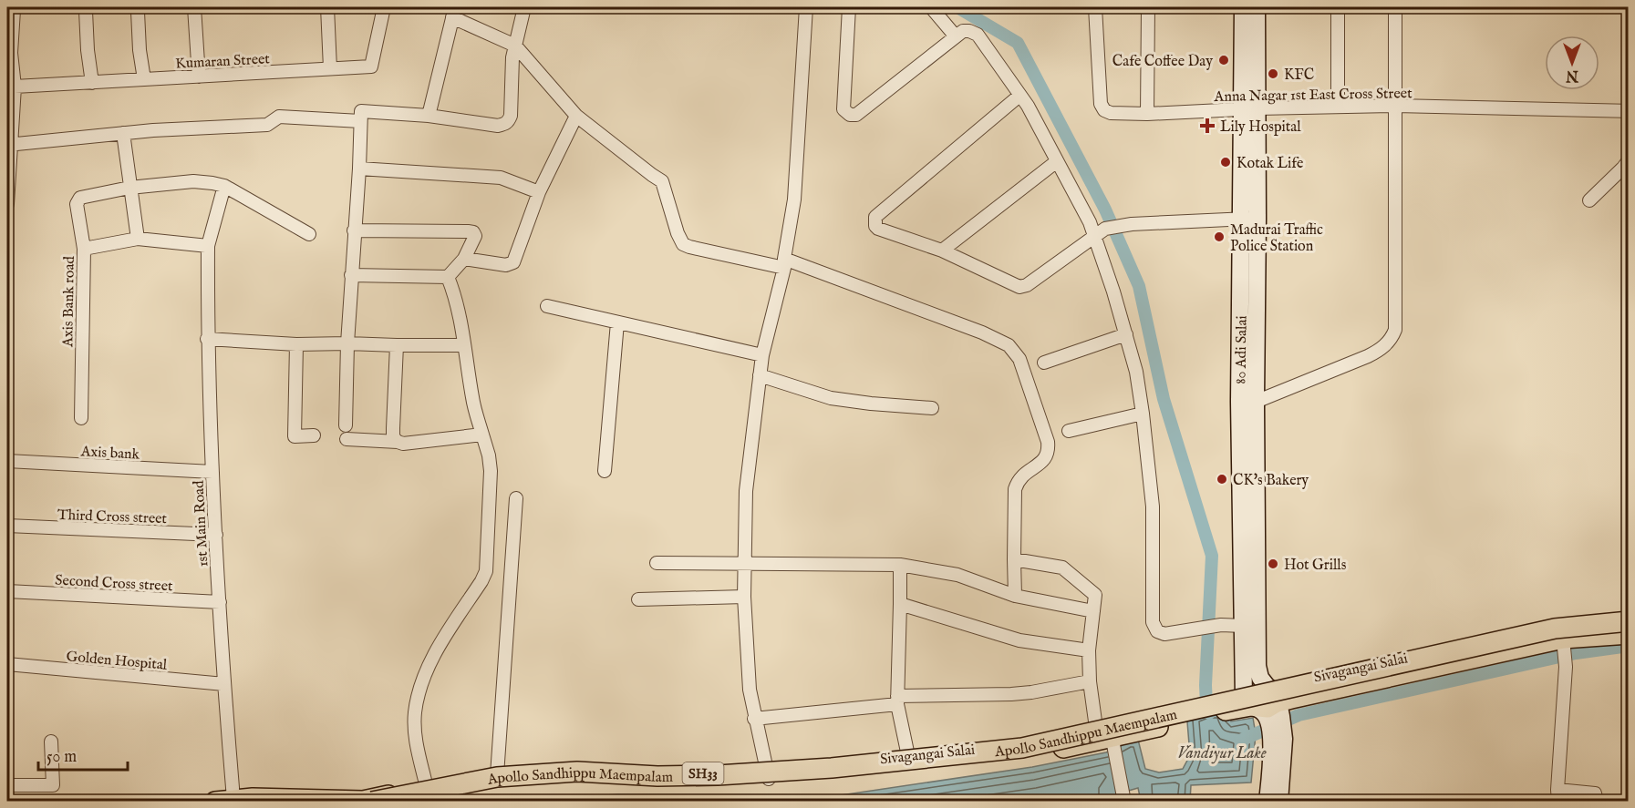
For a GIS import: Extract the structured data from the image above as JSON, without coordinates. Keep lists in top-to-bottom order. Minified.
{"streets":{"main road":["80 Adi Salai","Sivagangai Salai","Apollo Sandhippu Maempalam","SH33"],"street":["Kumaran Street","Anna Nagar 1st East Cross Street","Axis Bank road","Axis bank","Third Cross street","1st Main Road","Second Cross street","Golden Hospital"]},"crossings":[["Anna Nagar 1st East Cross Street","80 Adi Salai"],["Axis Bank road","1st Main Road"],["80 Adi Salai","Sivagangai Salai"],["Axis bank","1st Main Road"],["Third Cross street","1st Main Road"],["1st Main Road","Second Cross street"],["1st Main Road","Golden Hospital"],["1st Main Road","Sivagangai Salai"],["Sivagangai Salai","Apollo Sandhippu Maempalam"]],"water":["Vandiyur Lake"],"places":{"other":["Cafe Coffee Day","KFC","Kotak Life","Madurai Traffic Police Station","CK's Bakery","Hot Grills"],"health":["Lily Hospital"]},"scale_bar":"50 m","north":"bottom"}
